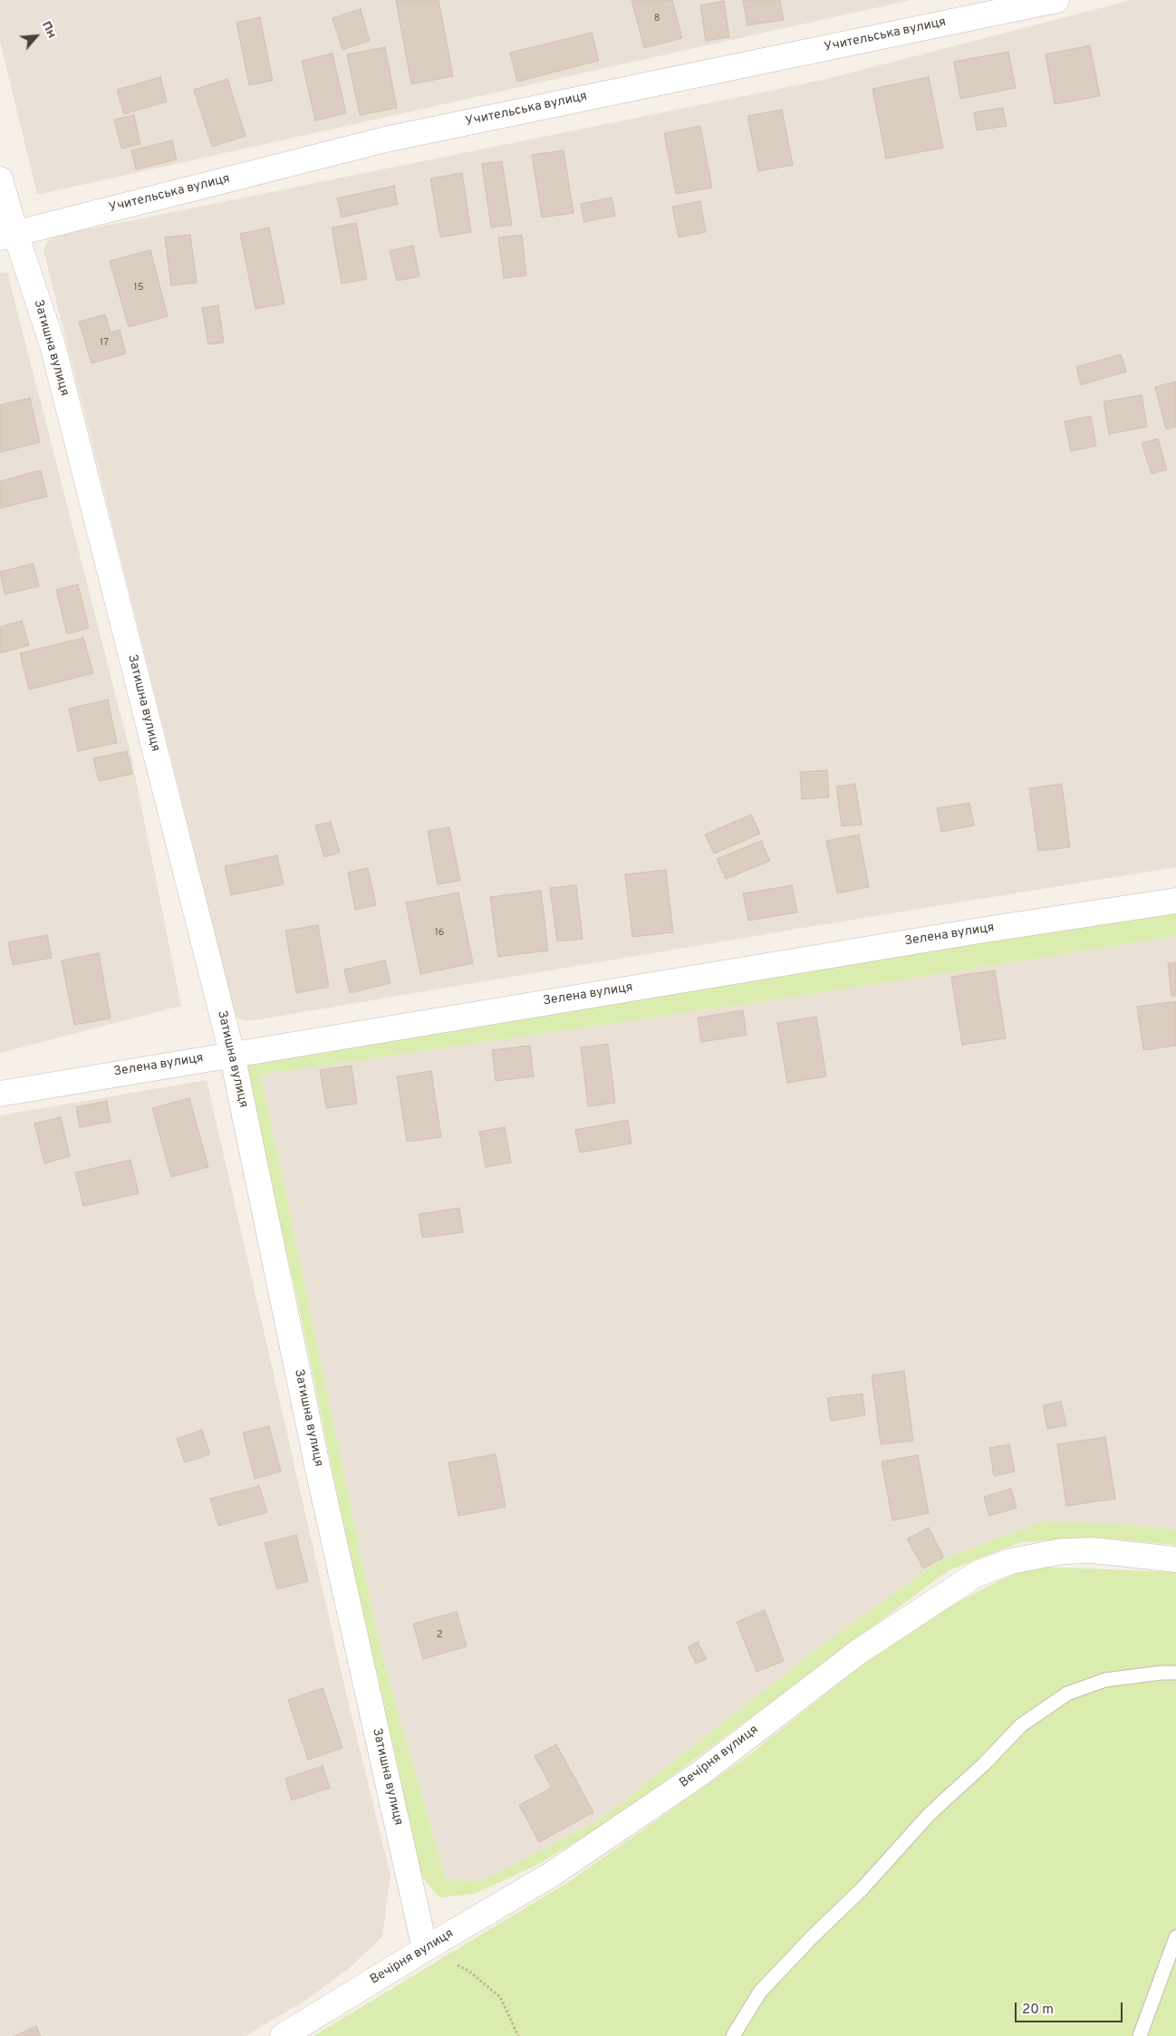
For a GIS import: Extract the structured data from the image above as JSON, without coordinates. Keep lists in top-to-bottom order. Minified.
{"streets":{"street":["Учительська вулиця","Затишна вулиця","Зелена вулиця","Вечірня вулиця"]},"crossings":[["Учительська вулиця","Затишна вулиця"],["Затишна вулиця","Зелена вулиця"],["Затишна вулиця","Вечірня вулиця"]],"house_numbers":["8","15","17","16","2"],"scale_bar":"20 m","north":"top right"}
